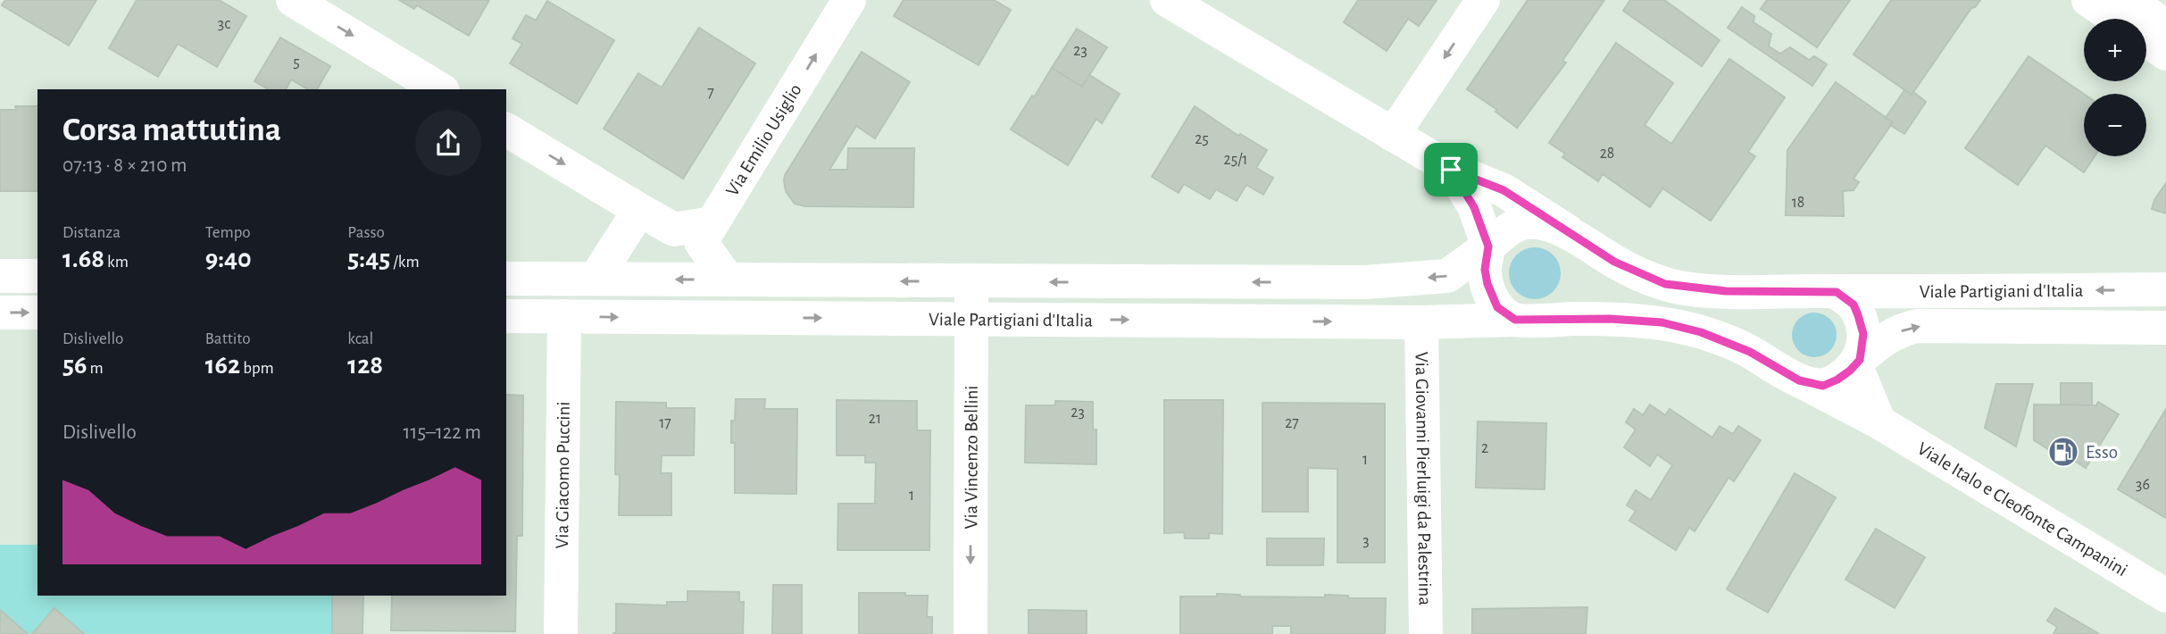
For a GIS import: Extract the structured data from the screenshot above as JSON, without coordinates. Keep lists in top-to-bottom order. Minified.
{"streets":{"main road":["Via Emilio Usiglio","Viale Partigiani d'Italia","Via Vincenzo Bellini","Via Giacomo Puccini","Via Giovanni Pierluigi da Palestrina","Viale Italo e Cleofonte Campanini"]},"crossings":[["Via Emilio Usiglio","Viale Partigiani d'Italia"],["Viale Partigiani d'Italia","Via Vincenzo Bellini"],["Viale Partigiani d'Italia","Via Giacomo Puccini"],["Viale Partigiani d'Italia","Via Giovanni Pierluigi da Palestrina"],["Viale Partigiani d'Italia","Viale Italo e Cleofonte Campanini"]],"one_way":["Via Emilio Usiglio","Via Vincenzo Bellini"],"places":{"fuel station":["Esso"]},"house_numbers":["3c","23","5","7","25","28","25/1","18","23","21","17","27","2","1","36","1","3"],"page":{"map_buttons":["+","−"],"heading":["Corsa mattutina","07:13 · 8 × 210 m"],"stats":[["Distanza","1.68 km"],["Tempo","9:40"],["Passo","5:45 /km"],["Dislivello","56 m"],["Battito","162 bpm"],["kcal","128"]],"chart":["Dislivello","115–122 m"]}}
